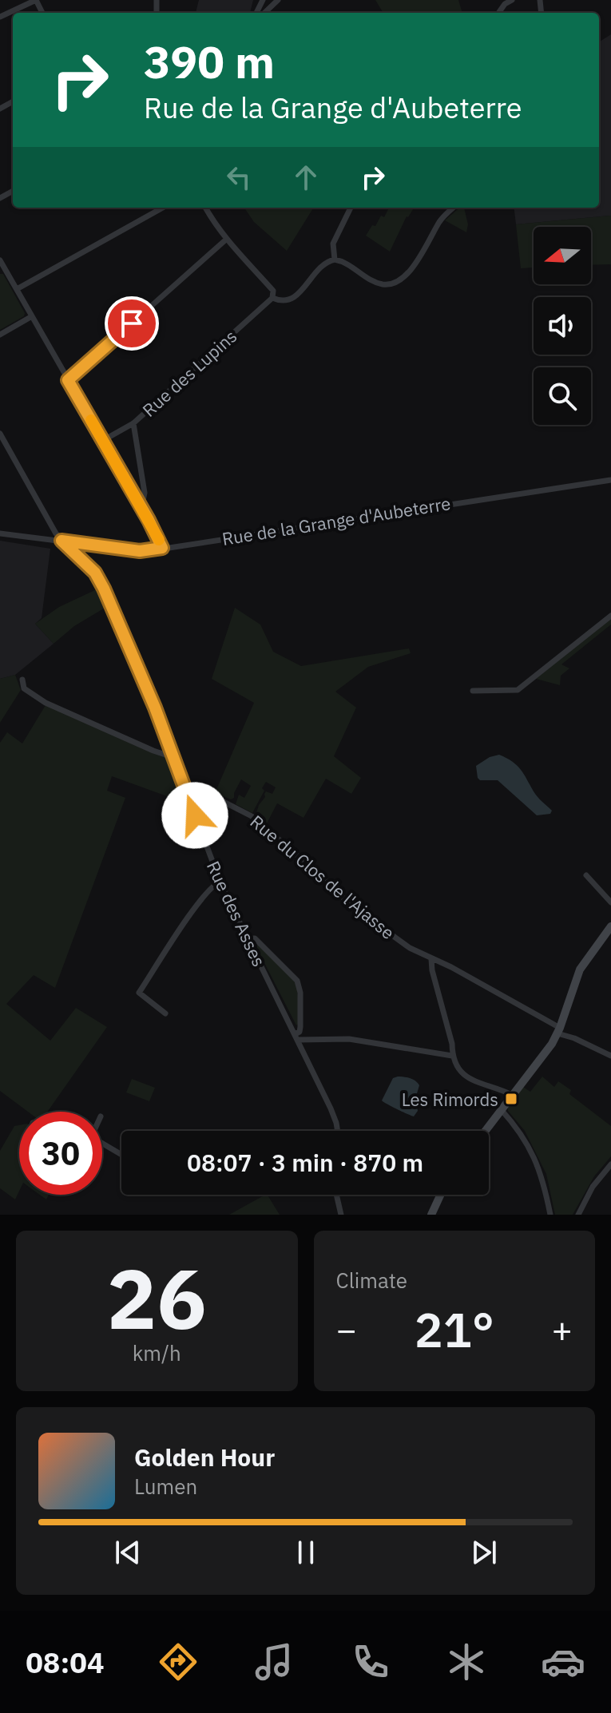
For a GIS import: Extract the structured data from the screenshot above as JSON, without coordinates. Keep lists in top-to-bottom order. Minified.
{"streets":{"street":["Rue des Lupins","Rue de la Grange d'Aubeterre","Rue du Clos de l'Ajasse","Rue des Asses"]},"crossings":[["Rue de la Grange d'Aubeterre","Rue des Asses"],["Rue du Clos de l'Ajasse","Rue des Asses"]],"places":{"transit":["Les Rimords"]},"north":"left","page":{"turn":["390 m","Rue de la Grange d'Aubeterre"],"limit":"30","trip":"08:07 · 3 min · 870 m","tile":[["26","km/h"],"Climate"],"heat":["−","21°","+"],"song":["Golden Hour","Lumen"],"tabs":"08:04"}}
